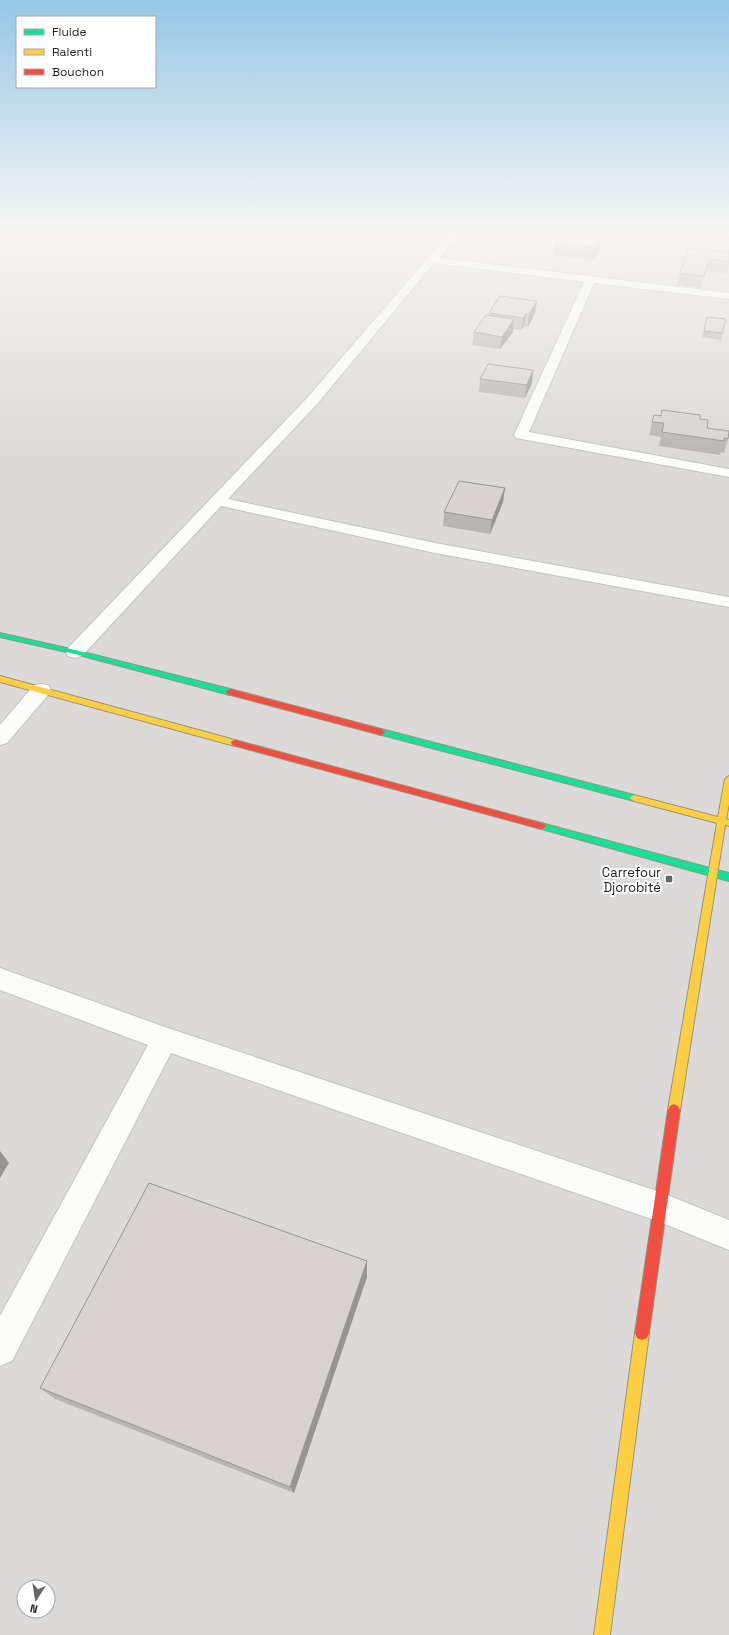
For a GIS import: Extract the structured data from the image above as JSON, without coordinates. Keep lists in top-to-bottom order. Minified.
{"places":{"transit":["Carrefour Djorobité"]},"legend":["Fluide","Ralenti","Bouchon"],"north":"bottom"}
